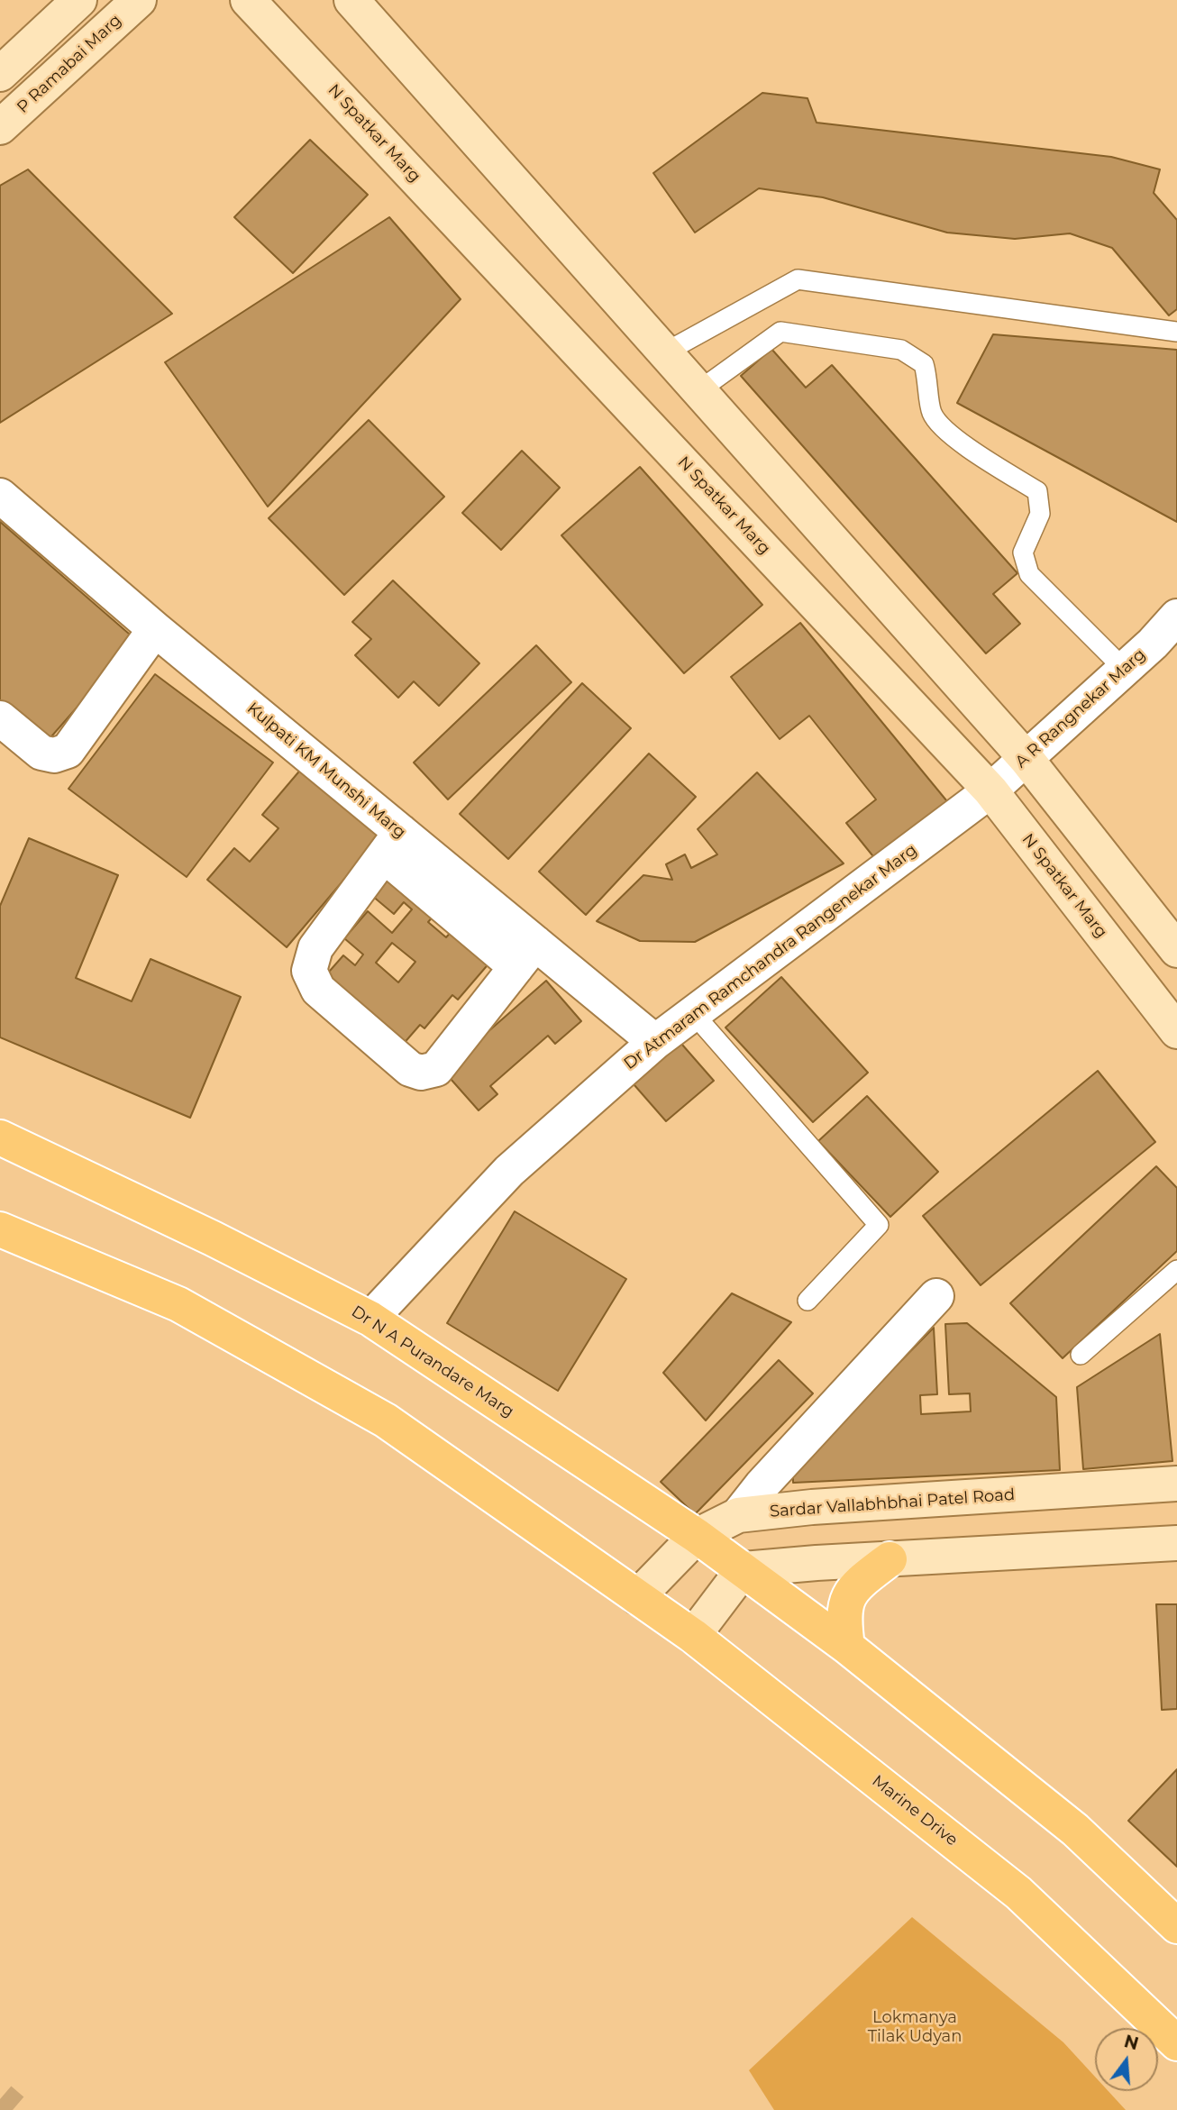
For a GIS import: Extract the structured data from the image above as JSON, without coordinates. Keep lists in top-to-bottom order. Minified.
{"streets":{"main road":["P Ramabai Marg","N Spatkar Marg","Dr N A Purandare Marg","Sardar Vallabhbhai Patel Road","Marine Drive"],"street":["A R Rangnekar Marg","Kulpati KM Munshi Marg","Dr Atmaram Ramchandra Rangenekar Marg"]},"crossings":[["N Spatkar Marg","A R Rangnekar Marg"],["N Spatkar Marg","Dr Atmaram Ramchandra Rangenekar Marg"],["A R Rangnekar Marg","Dr Atmaram Ramchandra Rangenekar Marg"],["Kulpati KM Munshi Marg","Dr Atmaram Ramchandra Rangenekar Marg"],["Dr Atmaram Ramchandra Rangenekar Marg","Dr N A Purandare Marg"],["Dr N A Purandare Marg","Sardar Vallabhbhai Patel Road"],["Sardar Vallabhbhai Patel Road","Marine Drive"]],"parks":["Lokmanya Tilak Udyan"],"north":"top"}
